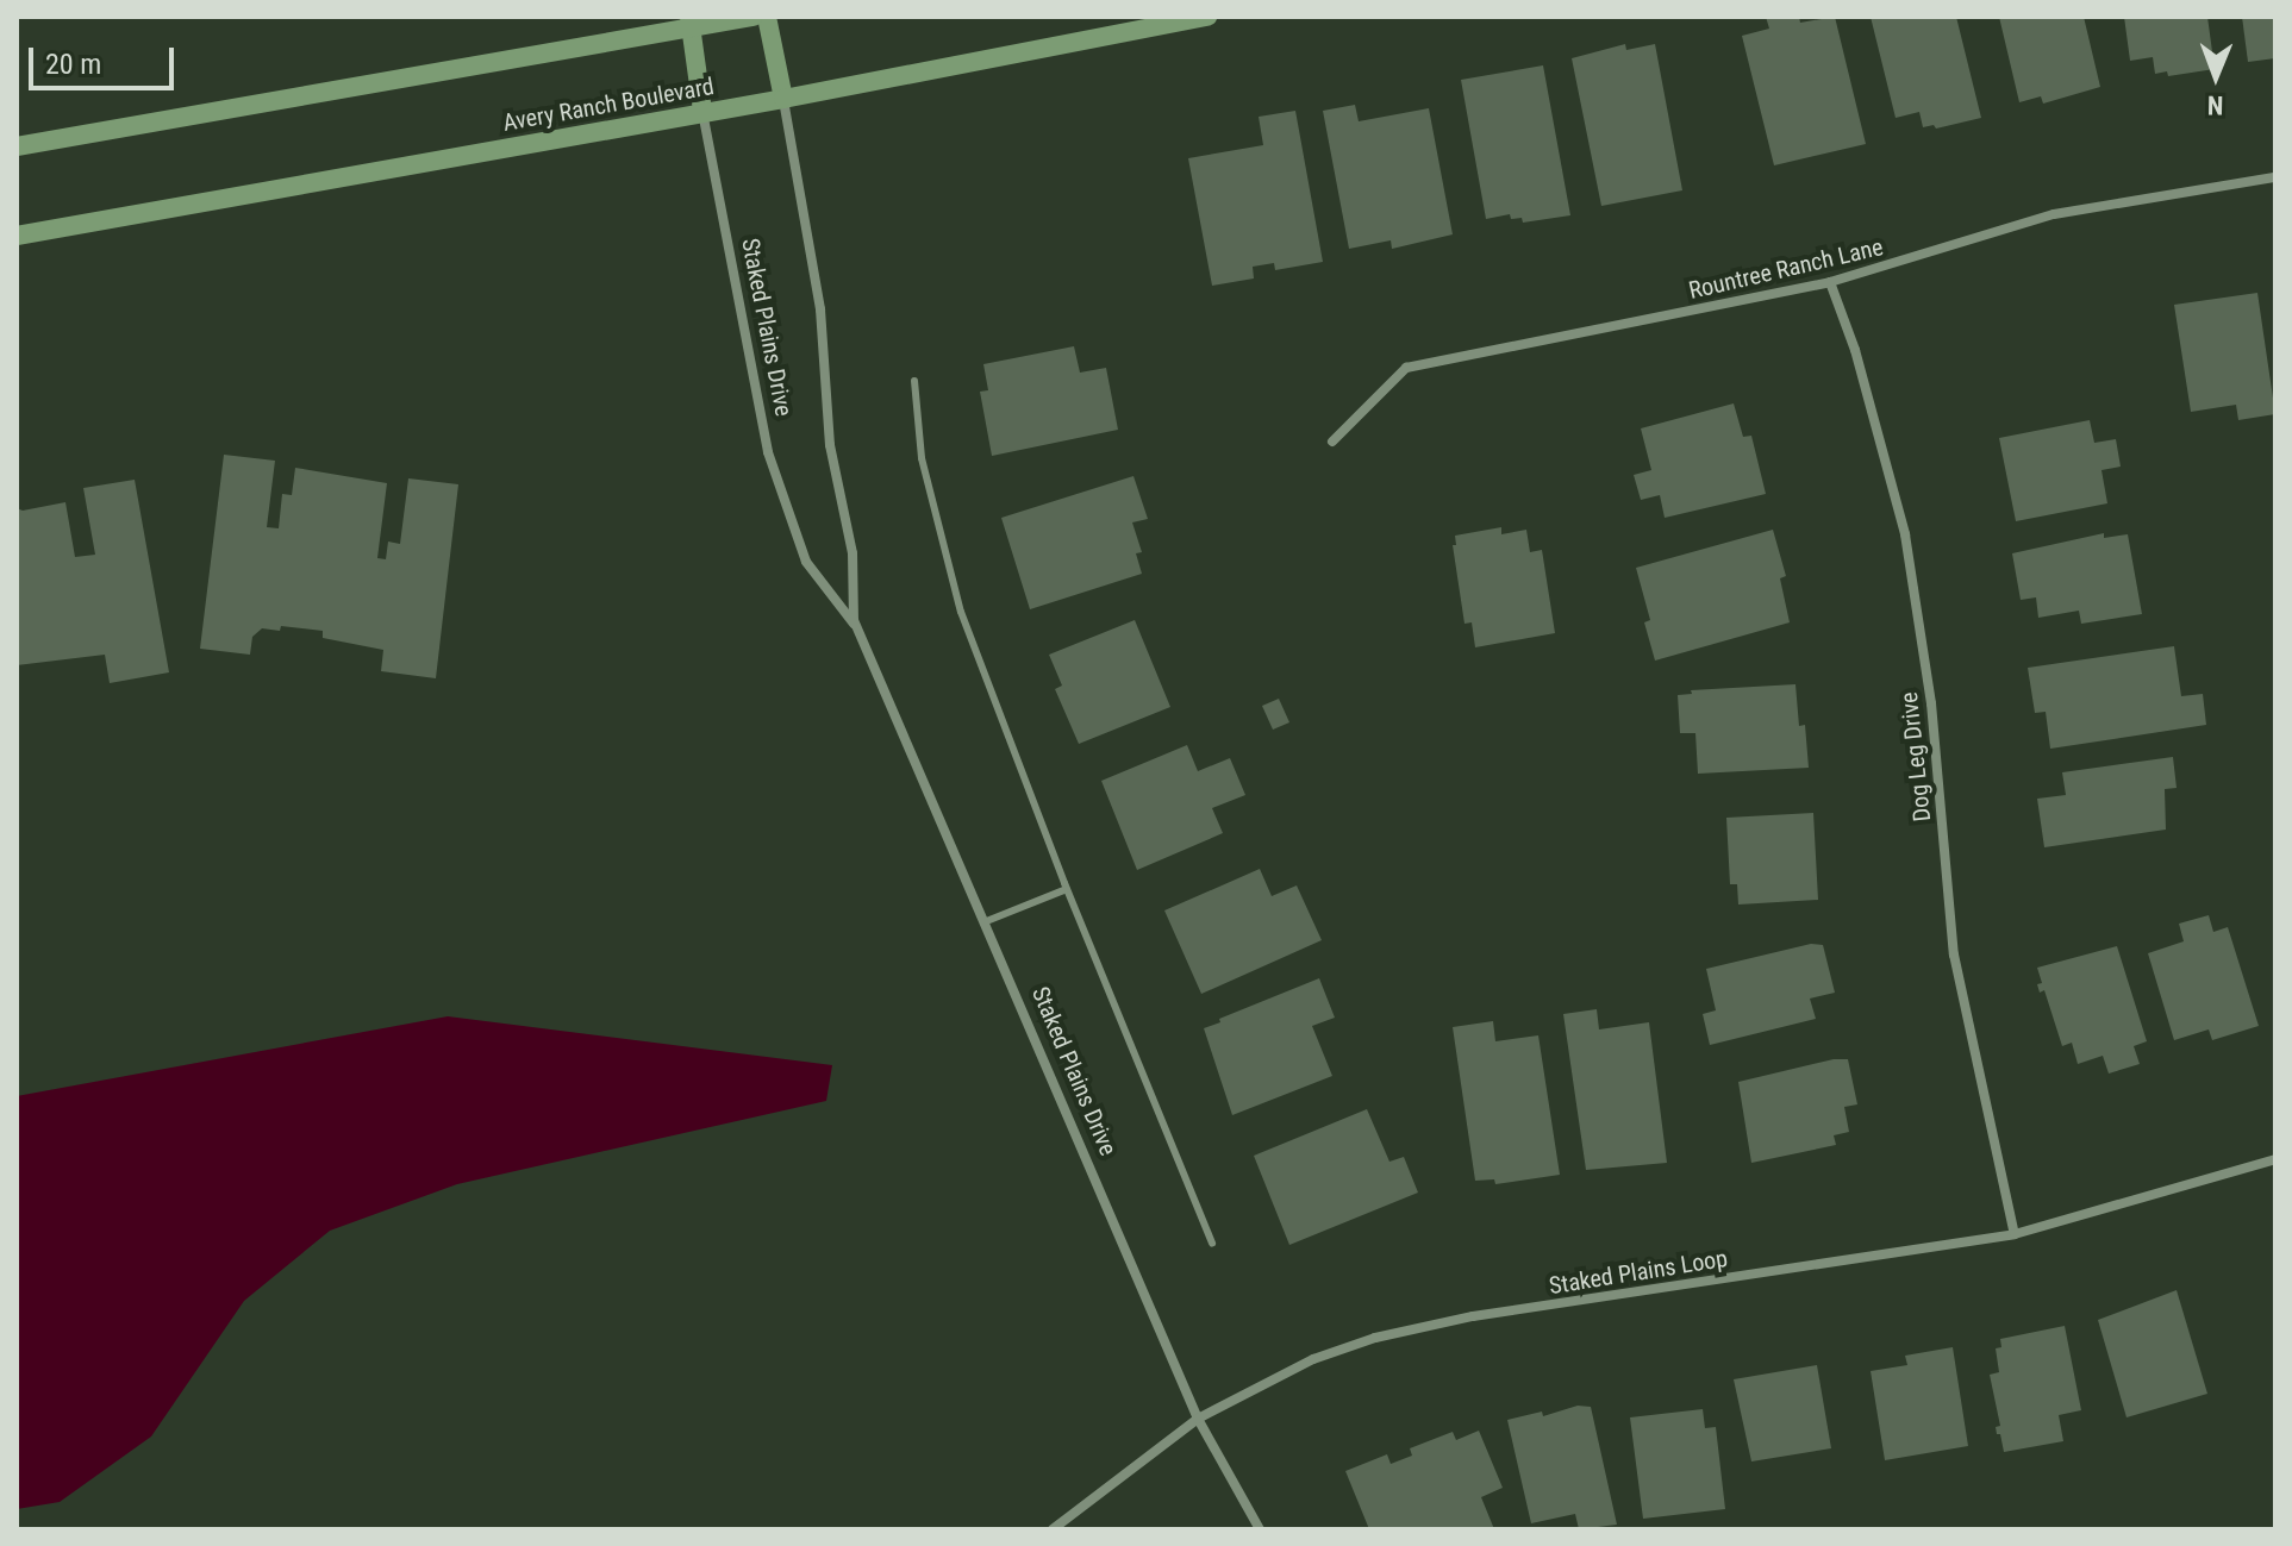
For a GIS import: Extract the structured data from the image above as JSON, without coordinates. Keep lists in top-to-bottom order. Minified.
{"streets":{"main road":["Avery Ranch Boulevard","Staked Plains Drive"],"street":["Rountree Ranch Lane","Dog Leg Drive","Staked Plains Loop"]},"crossings":[["Avery Ranch Boulevard","Staked Plains Drive"],["Rountree Ranch Lane","Dog Leg Drive"],["Staked Plains Drive","Staked Plains Loop"],["Dog Leg Drive","Staked Plains Loop"]],"scale_bar":"20 m","north":"bottom"}
